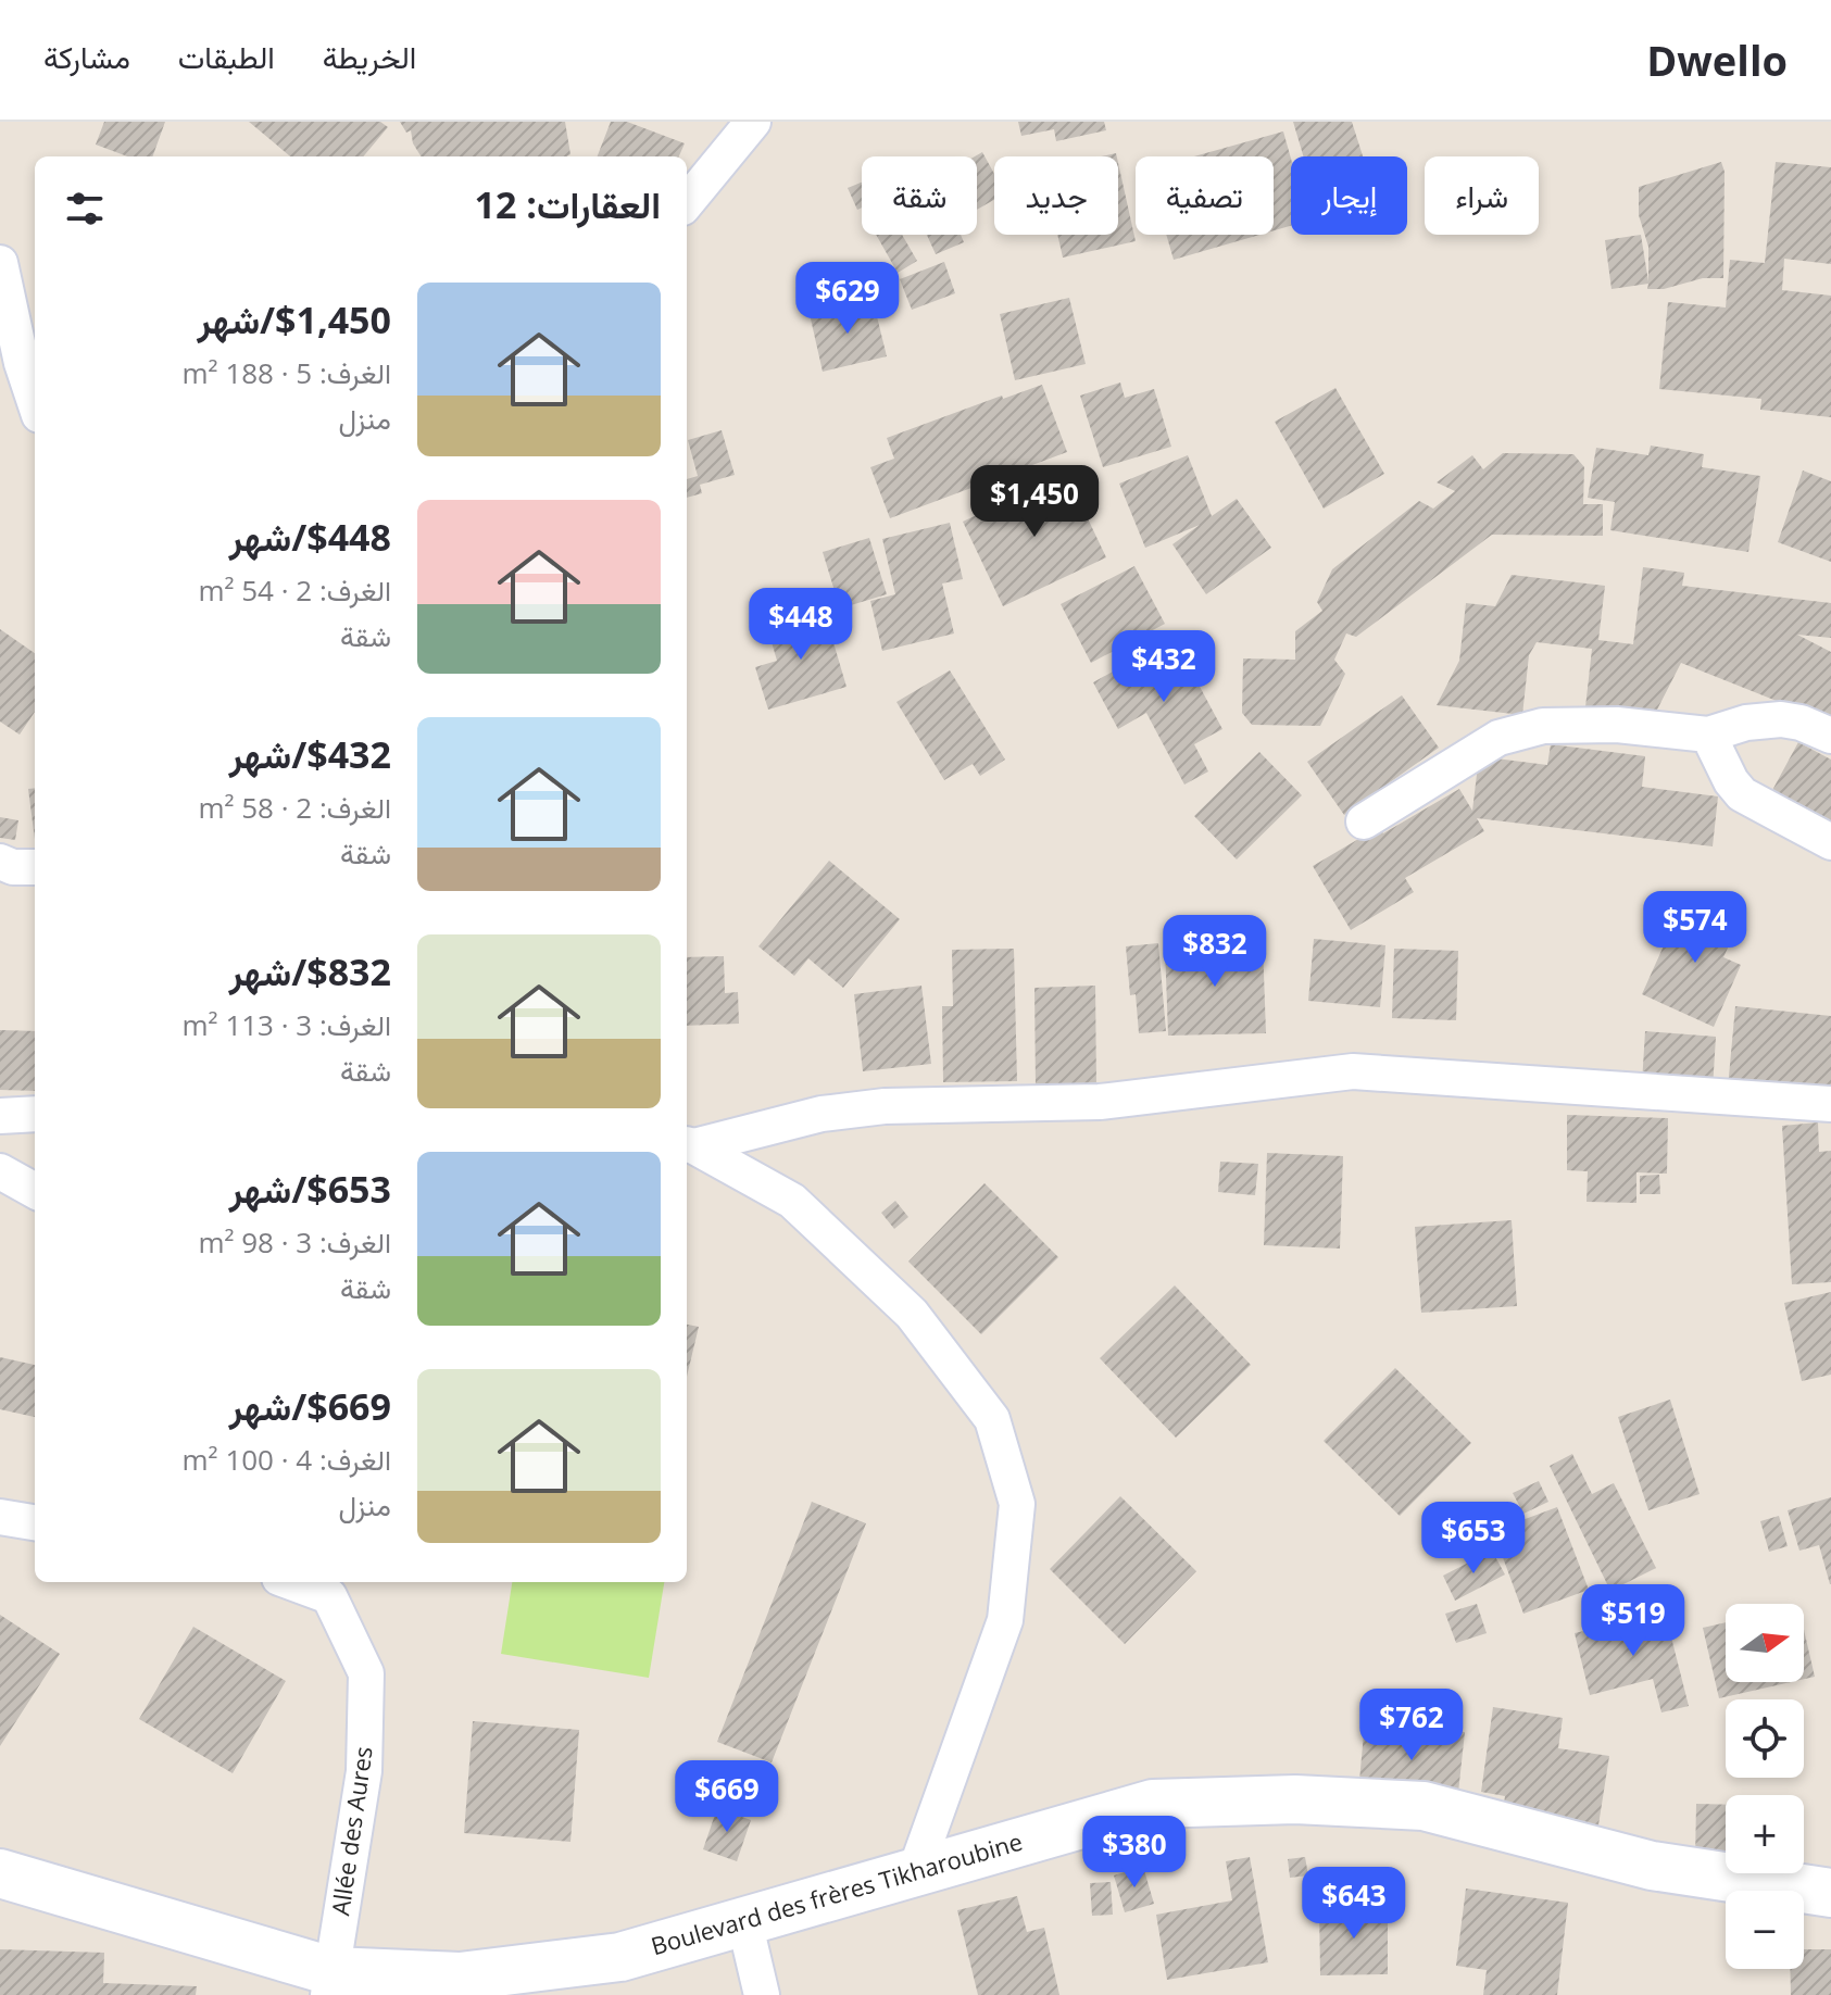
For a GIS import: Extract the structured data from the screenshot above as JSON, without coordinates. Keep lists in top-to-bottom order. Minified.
{"streets":{"street":["Allée des Aures","Boulevard des frères Tikharoubine"]},"crossings":[["Allée des Aures","Boulevard des frères Tikharoubine"]],"north":"right","page":{"header":"Dwello","nav":["الخريطة","الطبقات","مشاركة"],"chip":["شراء","إيجار","تصفية","جديد","شقة"],"heading":"العقارات: 12","list":[{"name":"$1,450/شهر","note":"الغرف: 5 · 188 m² · منزل"},{"name":"$448/شهر","note":"الغرف: 2 · 54 m² · شقة"},{"name":"$432/شهر","note":"الغرف: 2 · 58 m² · شقة"},{"name":"$832/شهر","note":"الغرف: 3 · 113 m² · شقة"},{"name":"$653/شهر","note":"الغرف: 3 · 98 m² · شقة"},{"name":"$669/شهر","note":"الغرف: 4 · 100 m² · منزل"}],"price":["$629","$1,450","$448","$432","$574","$832","$653","$519","$762","$669","$380","$643"],"map_buttons":["+","−"]}}
